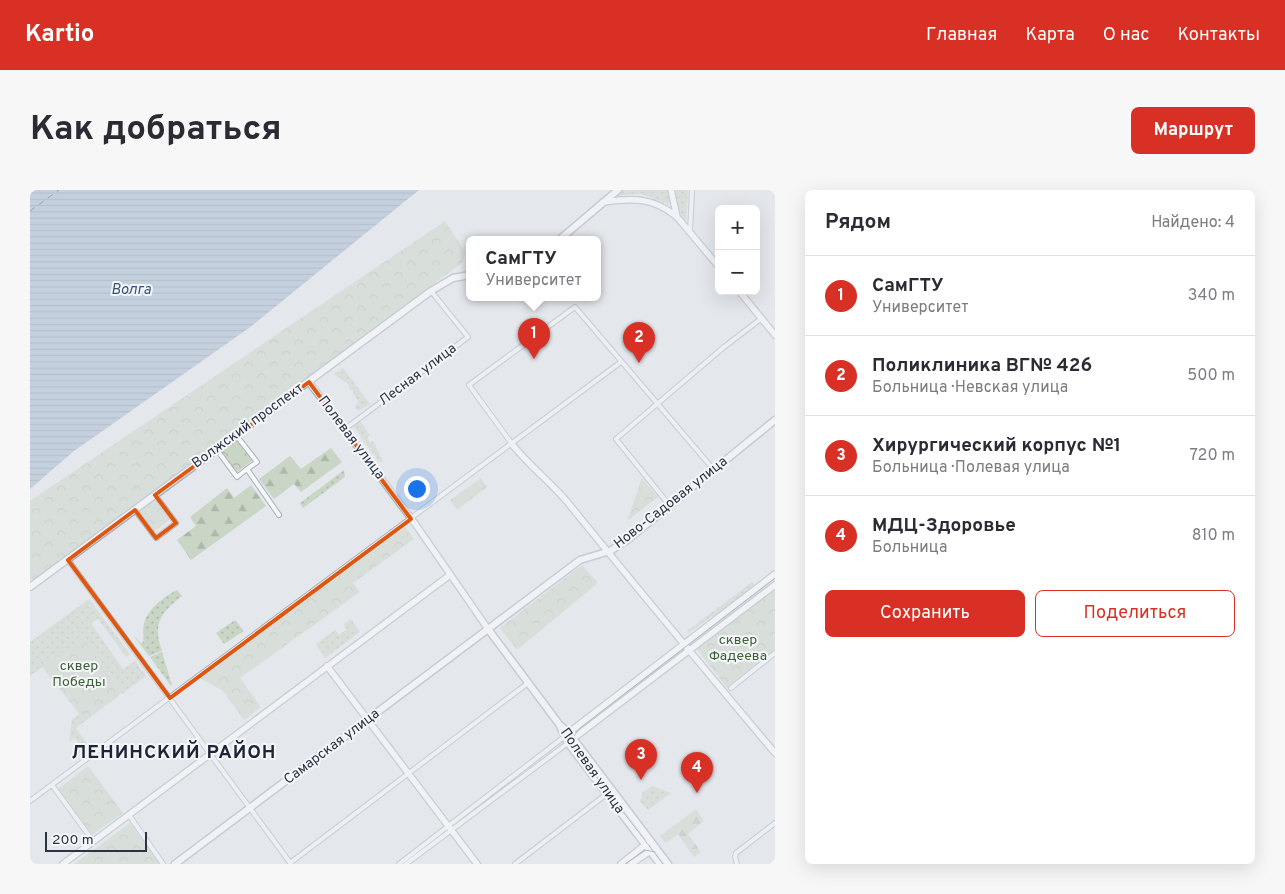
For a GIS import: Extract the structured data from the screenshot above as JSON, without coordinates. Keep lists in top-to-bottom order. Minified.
{"streets":{"main road":["Волжский проспект","Полевая улица","Ново-Садовая улица","Самарская улица"],"street":["Лесная улица"]},"crossings":[["Лесная улица","Волжский проспект"],["Лесная улица","Полевая улица"],["Волжский проспект","Полевая улица"],["Полевая улица","Ново-Садовая улица"],["Полевая улица","Самарская улица"],["Ново-Садовая улица","Самарская улица"]],"districts":["ЛЕНИНСКИЙ РАЙОН"],"water":["Волга"],"parks":["сквер Фадеева","сквер Победы"],"scale_bar":"200 m","page":{"header":"Kartio","nav":["Главная","Карта","О нас","Контакты"],"buttons":["Маршрут",["Сохранить","Поделиться"]],"title":"Как добраться","heading":["Рядом","Найдено: 4"],"map_buttons":["+","−"],"popup":["СамГТУ","Университет"],"list":[{"mark":"1","name":"СамГТУ","note":"Университет","value":"340 m"},{"mark":"2","name":"Поликлиника ВГ№ 426","note":"Больница · Невская улица","value":"500 m"},{"mark":"3","name":"Хирургический корпус №1","note":"Больница · Полевая улица","value":"720 m"},{"mark":"4","name":"МДЦ-Здоровье","note":"Больница","value":"810 m"}],"pins":["1","2","3","4"],"scale":"200 m"}}
